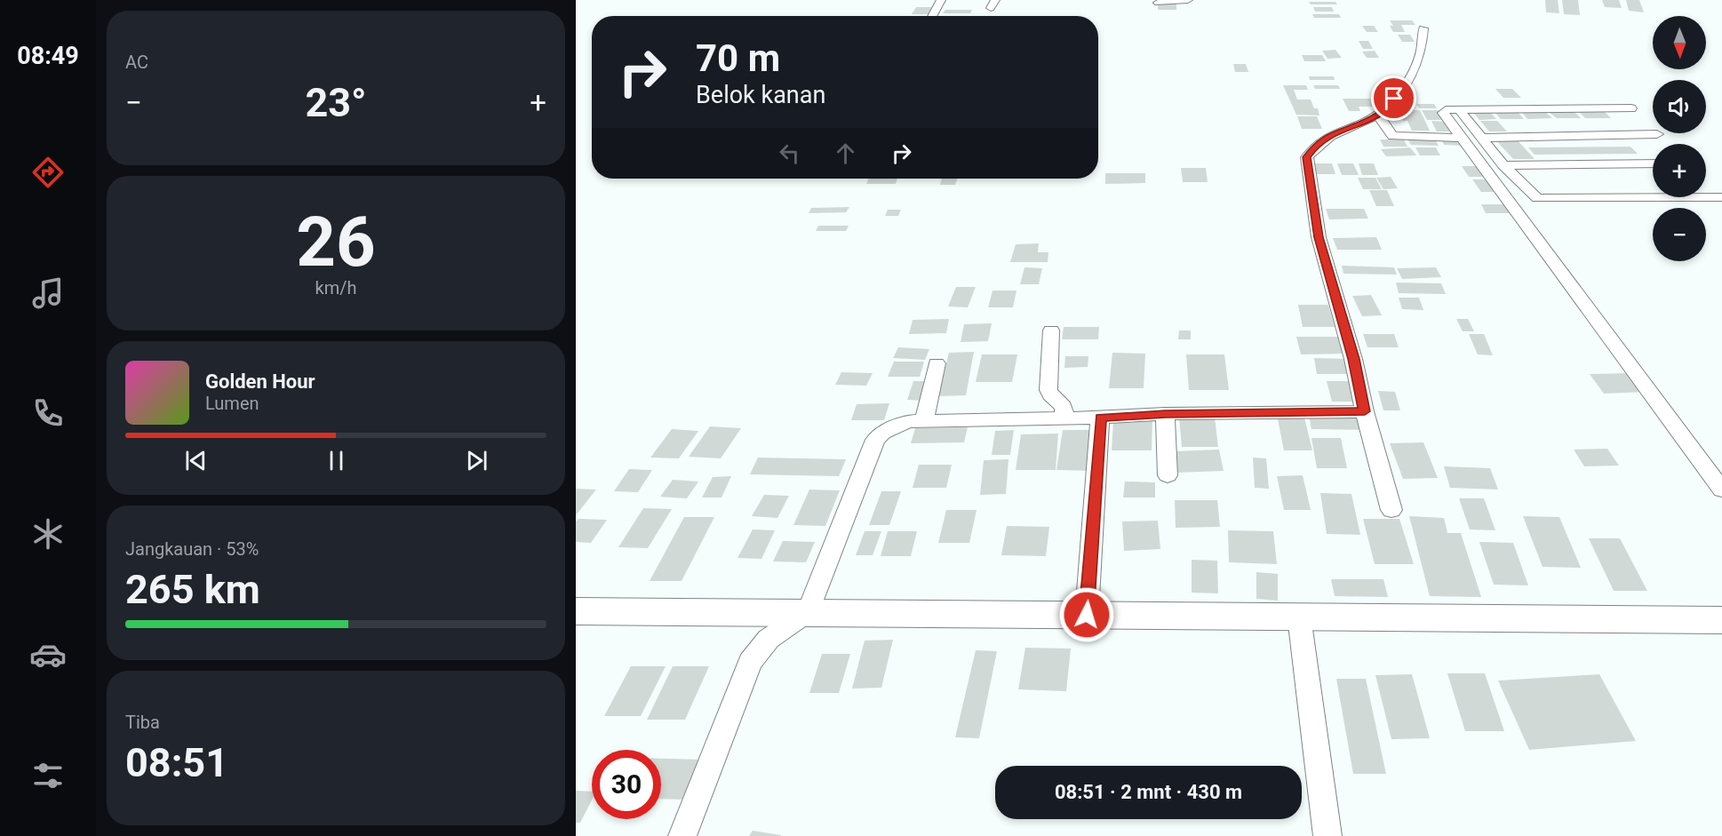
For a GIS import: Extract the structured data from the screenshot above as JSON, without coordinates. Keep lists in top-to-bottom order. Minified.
{"north":"bottom","page":{"tabs":"08:49","tile":["AC",["26","km/h"],["Jangkauan · 53%","265 km"],["Tiba","08:51"]],"map_buttons":["+","−"],"turn":["70 m","Belok kanan"],"heat":["−","23°","+"],"song":["Golden Hour","Lumen"],"limit":"30","trip":"08:51 · 2 mnt · 430 m"}}
